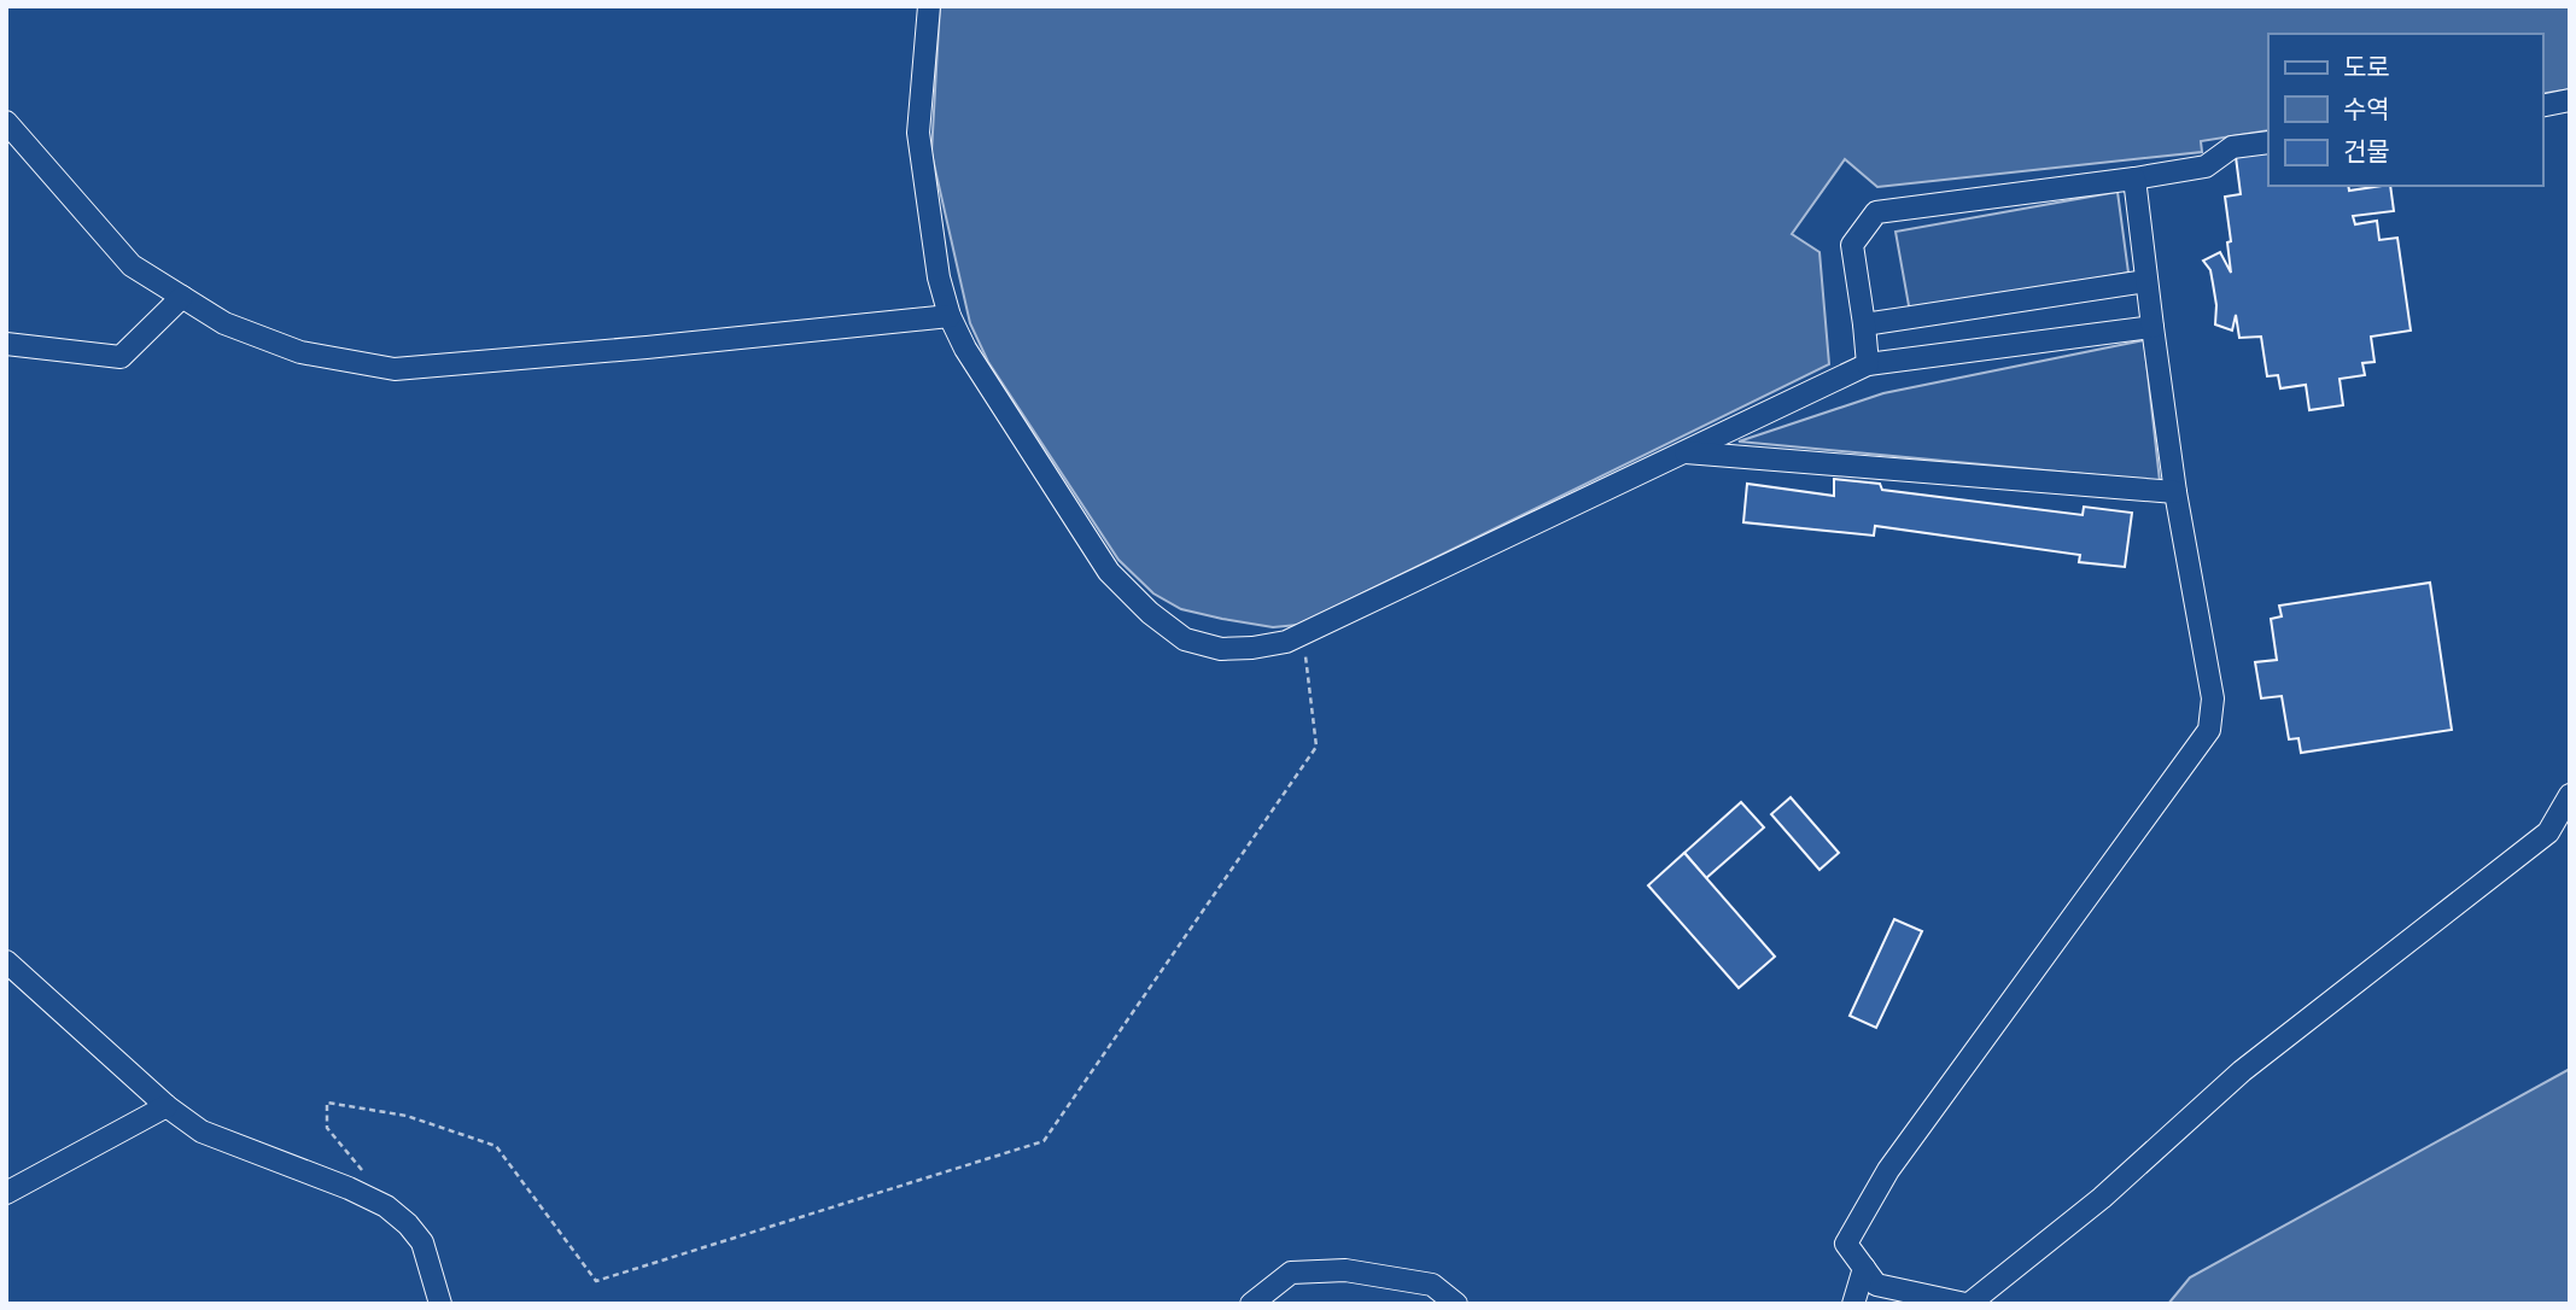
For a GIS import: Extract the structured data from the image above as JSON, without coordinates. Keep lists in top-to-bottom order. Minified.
{"legend":["도로","수역","건물"]}
